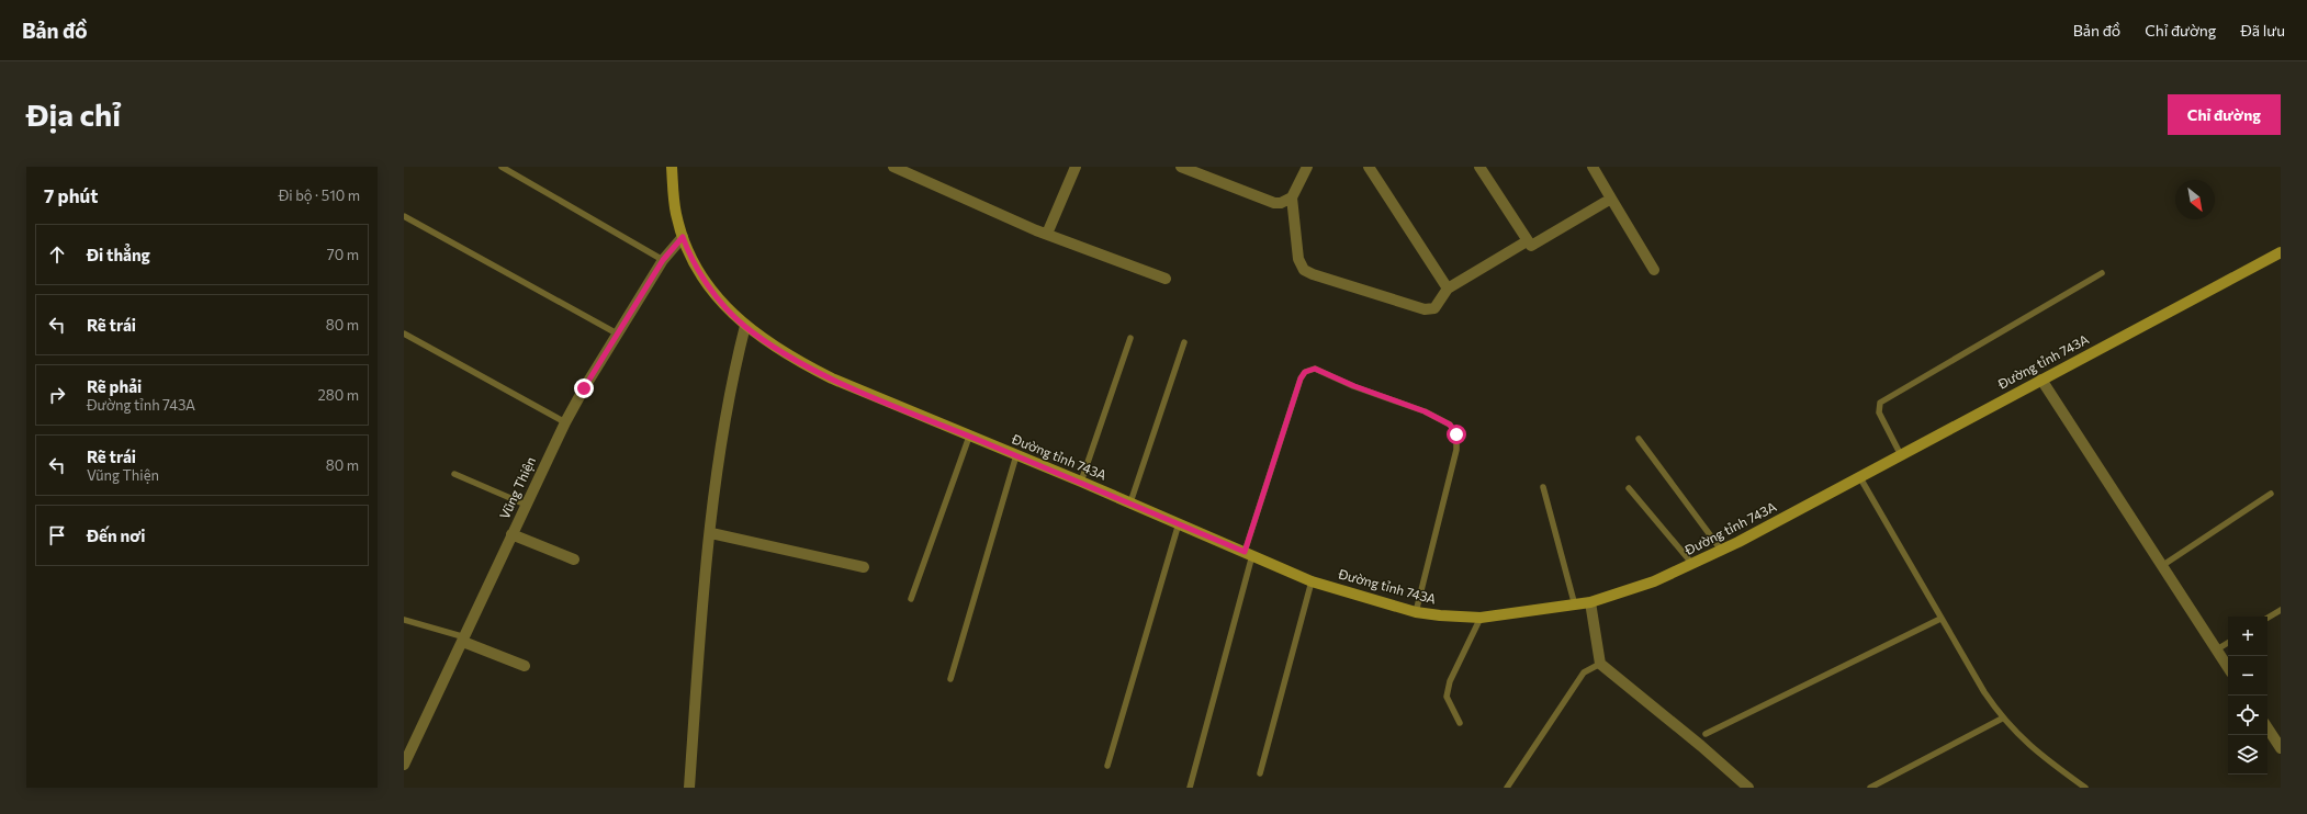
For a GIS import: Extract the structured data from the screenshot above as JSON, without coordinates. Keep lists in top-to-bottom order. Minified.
{"streets":{"main road":["Đường tỉnh 743A"],"street":["Vũng Thiện"]},"crossings":[["Đường tỉnh 743A","Vũng Thiện"]],"north":"bottom right","page":{"header":"Bản đồ","nav":["Bản đồ","Chỉ đường","Đã lưu"],"buttons":"Chỉ đường","title":"Địa chỉ","heading":["7 phút","Đi bộ · 510 m"],"list":[["Đi thẳng","70 m"],["Rẽ trái","80 m"],["Rẽ phải","Đường tỉnh 743A","280 m"],["Rẽ trái","Vũng Thiện","80 m"],"Đến nơi"],"map_buttons":["+","−"]}}
